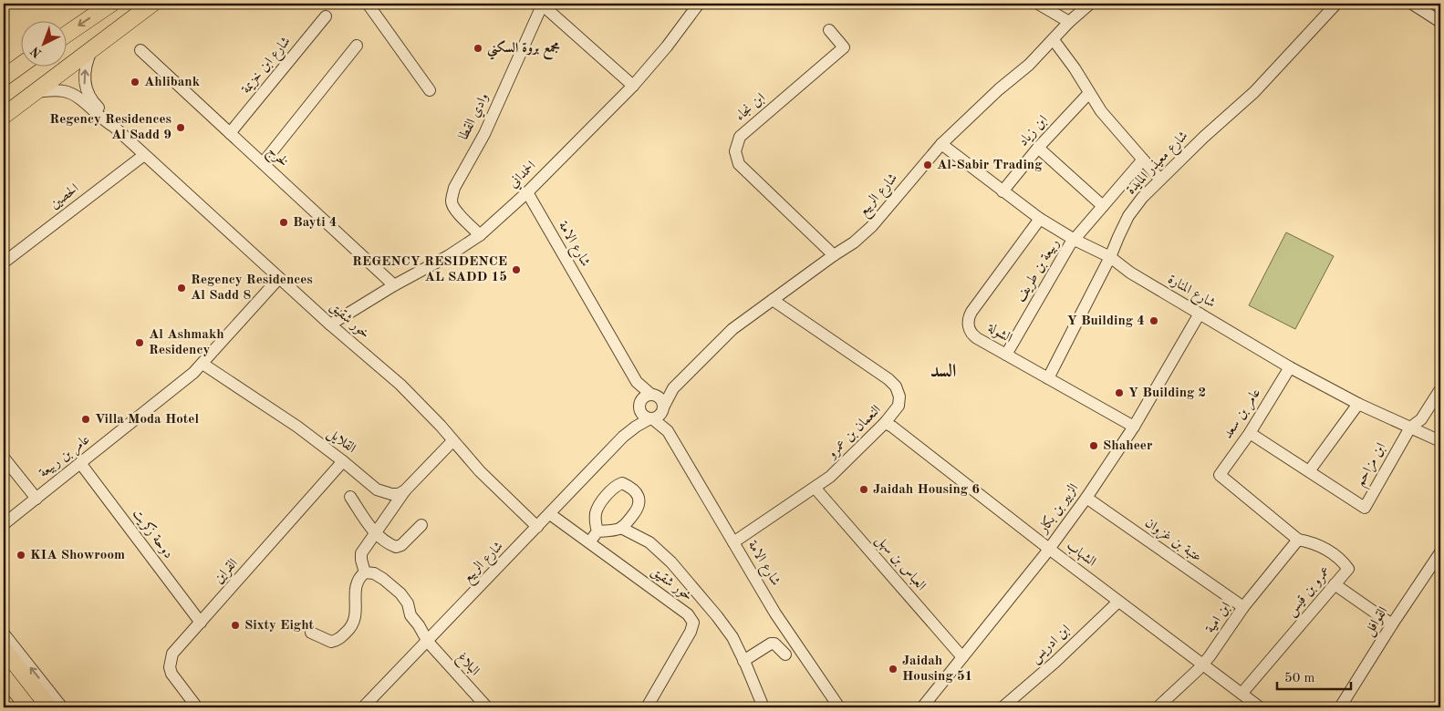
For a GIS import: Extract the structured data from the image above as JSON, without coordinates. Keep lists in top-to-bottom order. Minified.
{"streets":{"street":["شارع ابن خزيمة","ابن نجاء","وادي القطا","ابن زياد","لخرج","شارع معيذر المايدة","الحمداني","شارع الربيع","الحصين","شارع الامة","ربيعة بن طريف","شارع المنارة","خور شقيق","الشولة","عامر بن سعد","النعمان بن عمرو","القلايل","عامر بن ربيعة","ابن مزاحم","الزبير بن بكار","دوحة زكريت","عتبة بن غزوان","الشهاب","العباس بن سهل","القراين","عمرو بن قيس","ابن امية","القوافل","ابن ادريس","البلاغ"]},"crossings":[["شارع ابن خزيمة","لخرج"],["ابن نجاء","شارع الربيع"],["وادي القطا","الحمداني"],["ابن زياد","شارع المنارة"],["لخرج","الحمداني"],["شارع معيذر المايدة","شارع المنارة"],["شارع معيذر المايدة","الشولة"],["الحمداني","شارع الامة"],["الحمداني","خور شقيق"],["شارع الربيع","شارع الامة"],["شارع الربيع","شارع المنارة"],["شارع الربيع","خور شقيق"],["شارع الربيع","النعمان بن عمرو"],["شارع الربيع","البلاغ"],["الحصين","خور شقيق"],["شارع الامة","النعمان بن عمرو"],["ربيعة بن طريف","شارع المنارة"],["ربيعة بن طريف","الشولة"],["شارع المنارة","الشولة"],["شارع المنارة","عامر بن سعد"],["شارع المنارة","ابن مزاحم"],["شارع المنارة","الزبير بن بكار"],["خور شقيق","عامر بن ربيعة"],["الشولة","الزبير بن بكار"],["عامر بن سعد","ابن مزاحم"],["عامر بن سعد","عمرو بن قيس"],["النعمان بن عمرو","الشهاب"],["النعمان بن عمرو","العباس بن سهل"],["القلايل","عامر بن ربيعة"],["القلايل","القراين"],["عامر بن ربيعة","دوحة زكريت"],["الزبير بن بكار","عتبة بن غزوان"],["الزبير بن بكار","الشهاب"],["الزبير بن بكار","العباس بن سهل"],["دوحة زكريت","القراين"],["عتبة بن غزوان","ابن امية"],["الشهاب","عمرو بن قيس"],["الشهاب","ابن امية"],["الشهاب","ابن ادريس"],["عمرو بن قيس","ابن امية"]],"districts":["السد"],"places":["مجمع بروة السكني","Ahlibank","Regency Residences Al Sadd 9","Al-Sabir Trading","Bayti 4","REGENCY RESIDENCE AL SADD 15","Regency Residences Al Sadd 8","Y Building 4","Al Ashmakh Residency","Y Building 2","Villa Moda Hotel","Shaheer","Jaidah Housing 6","KIA Showroom","Sixty Eight","Jaidah Housing 51"],"scale_bar":"50 m","north":"bottom left"}
